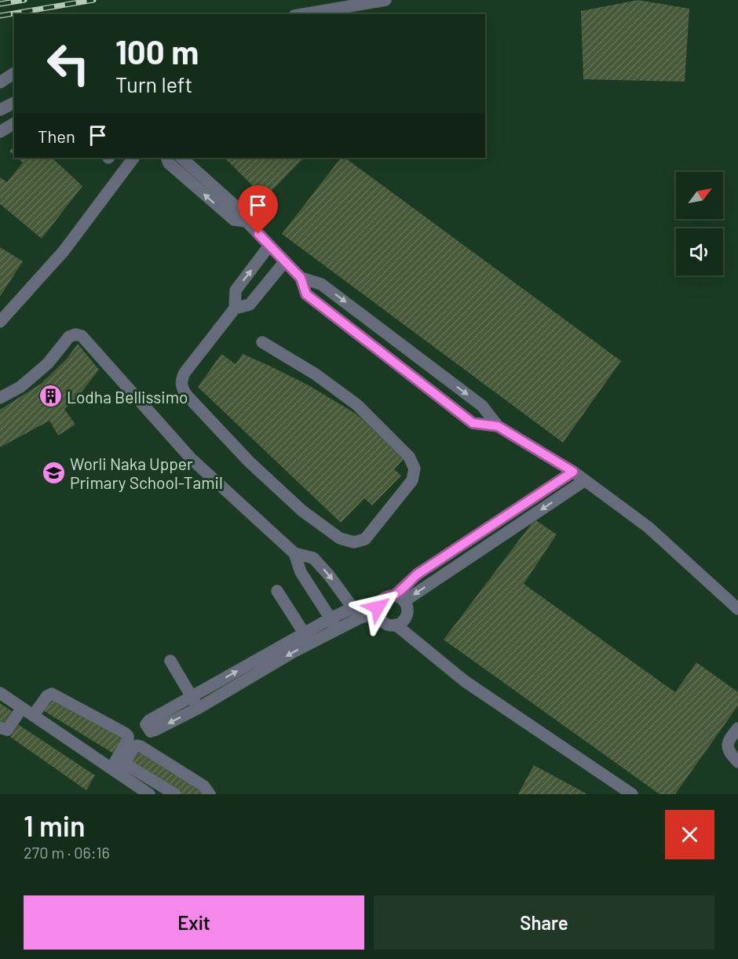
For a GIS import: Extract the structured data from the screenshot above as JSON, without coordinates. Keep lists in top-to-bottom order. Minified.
{"places":{"building":["Lodha Bellissimo"],"school or university":["Worli Naka Upper Primary School-Tamil"]},"north":"top right","page":{"turn":["100 m","Turn left"],"then":"Then","heading":["1 min","270 m · 06:16"],"buttons":["Exit","Share"]}}
